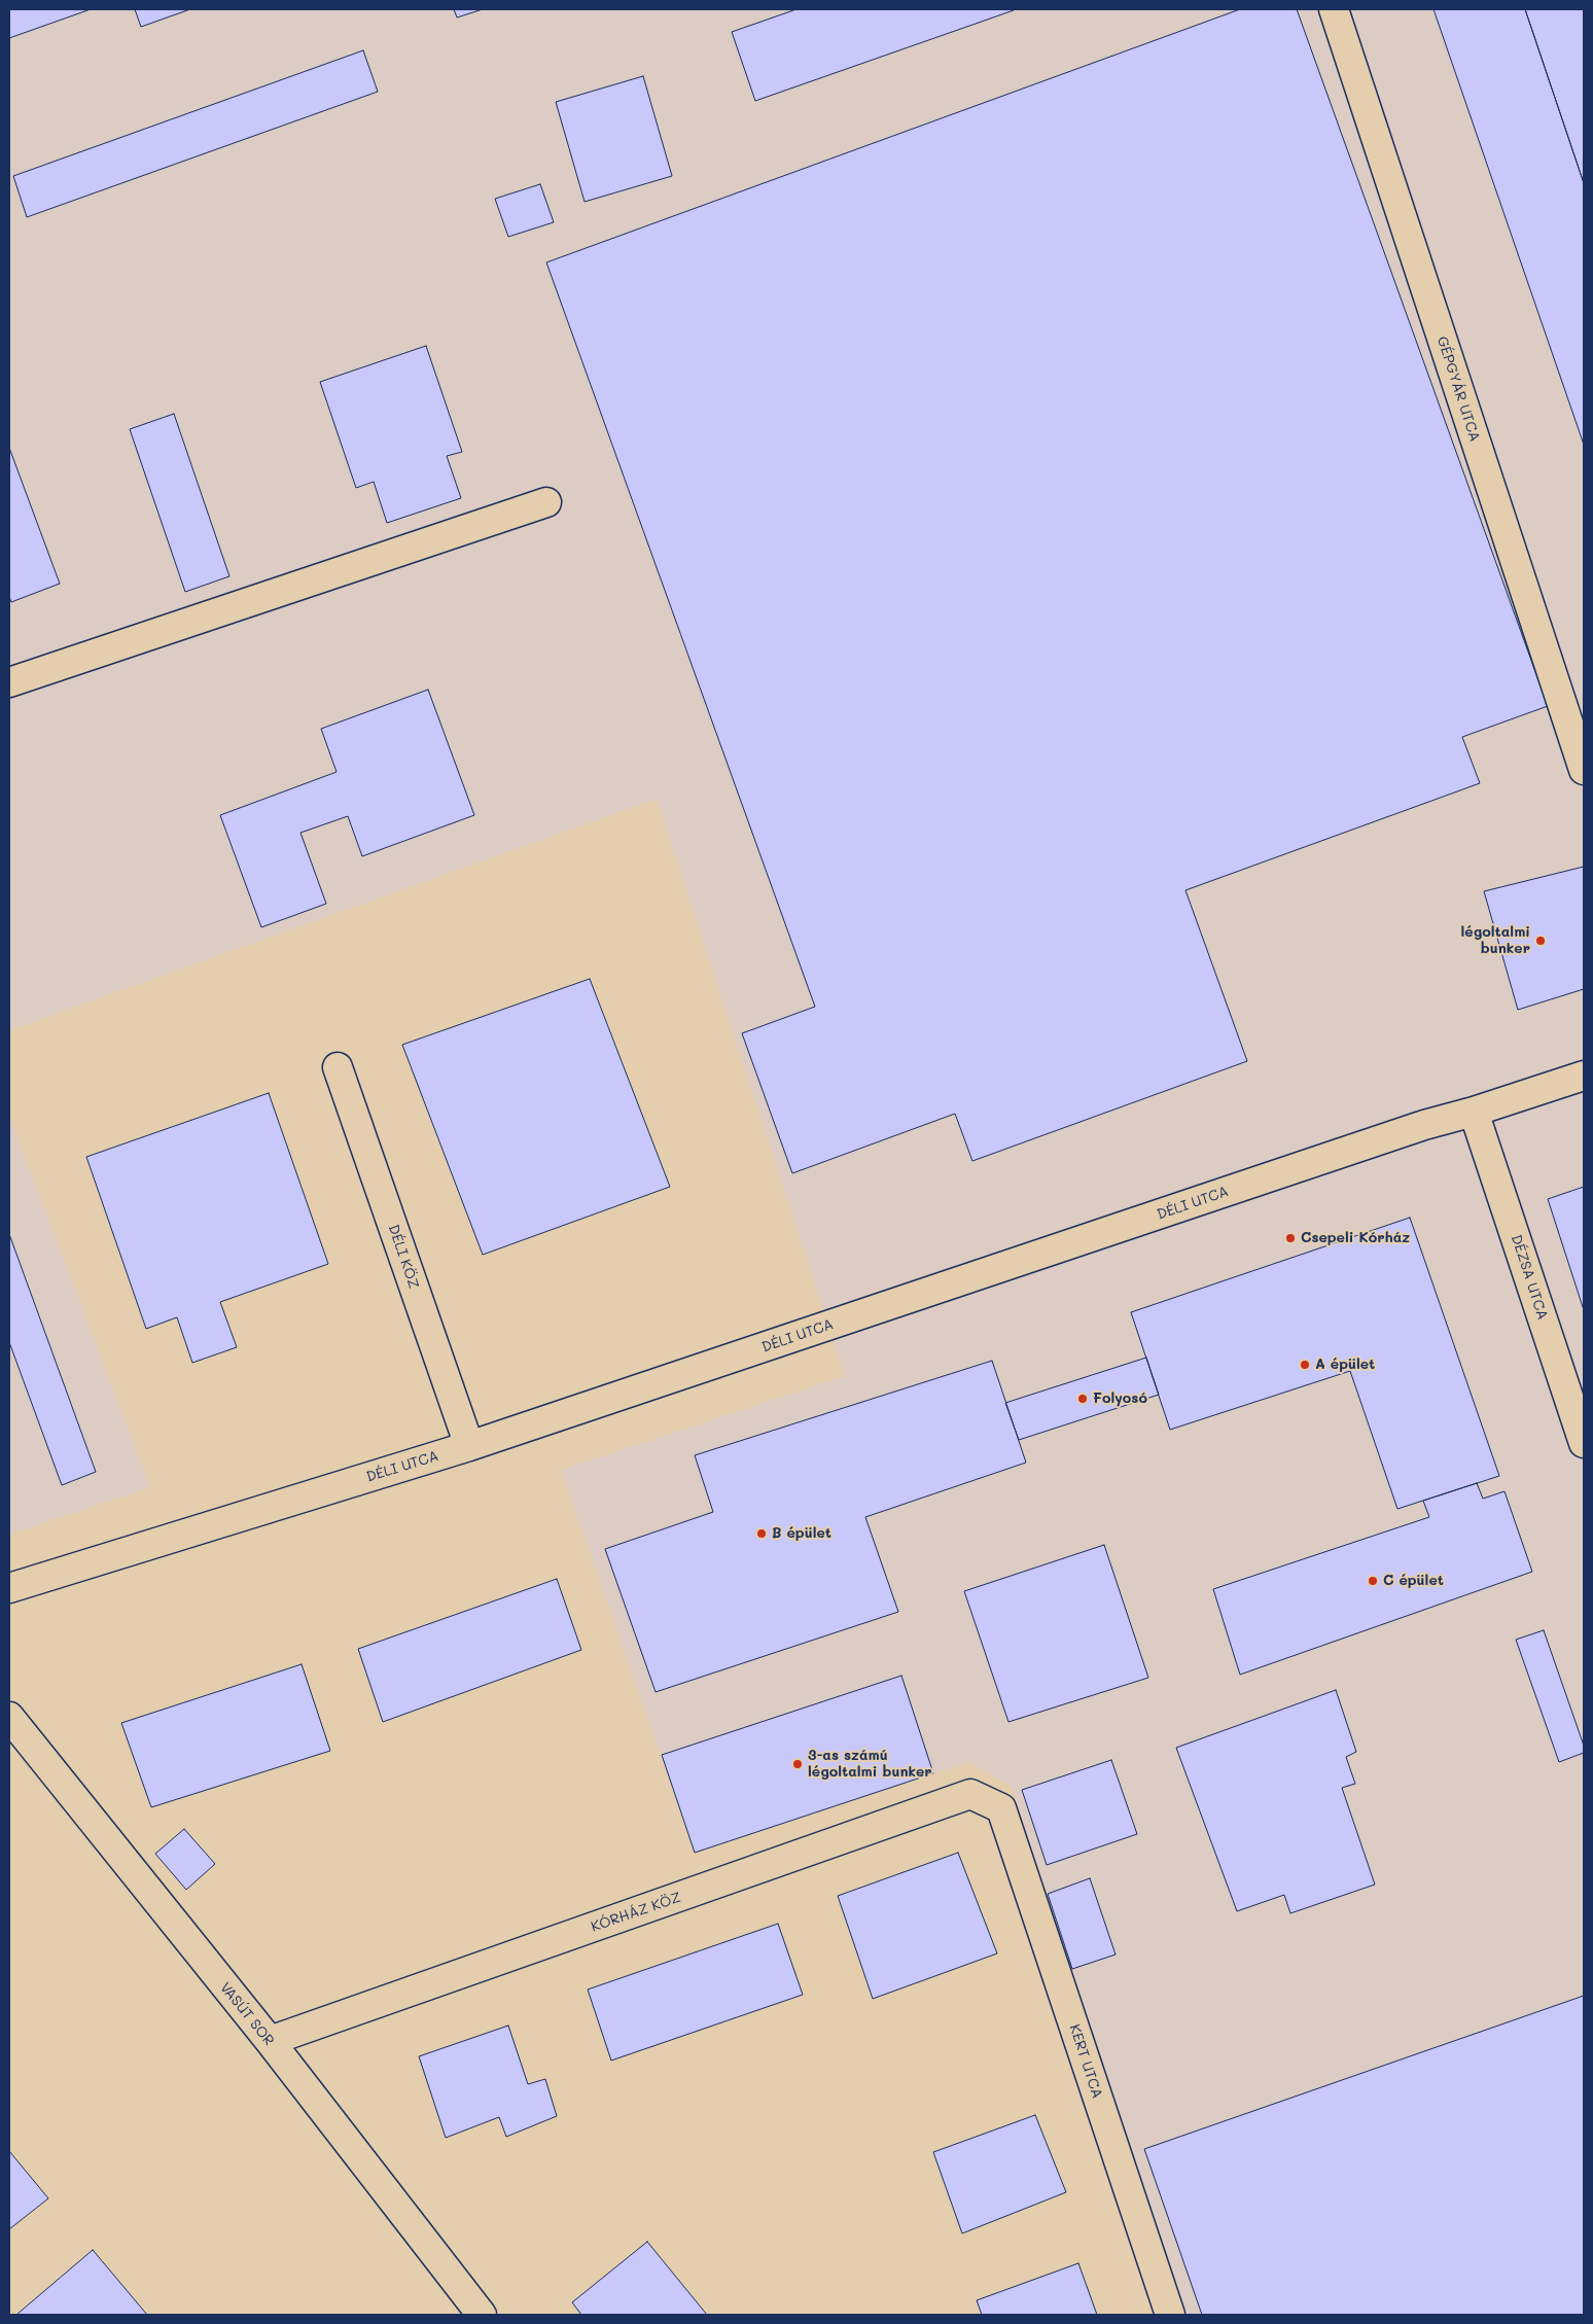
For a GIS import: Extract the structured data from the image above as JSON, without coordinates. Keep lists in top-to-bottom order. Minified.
{"streets":{"street":["GÉPGYÁR UTCA","DÉLI UTCA","DÉLI KÖZ","DÉZSA UTCA","KÓRHÁZ KÖZ","VASÚT SOR","KERT UTCA"]},"crossings":[["DÉLI UTCA","DÉLI KÖZ"],["DÉLI UTCA","DÉZSA UTCA"],["KÓRHÁZ KÖZ","VASÚT SOR"],["KÓRHÁZ KÖZ","KERT UTCA"]],"places":["légoltalmi bunker","Csepeli Kórház","A épület","Folyosó","B épület","C épület","3-as számú légoltalmi bunker"]}
